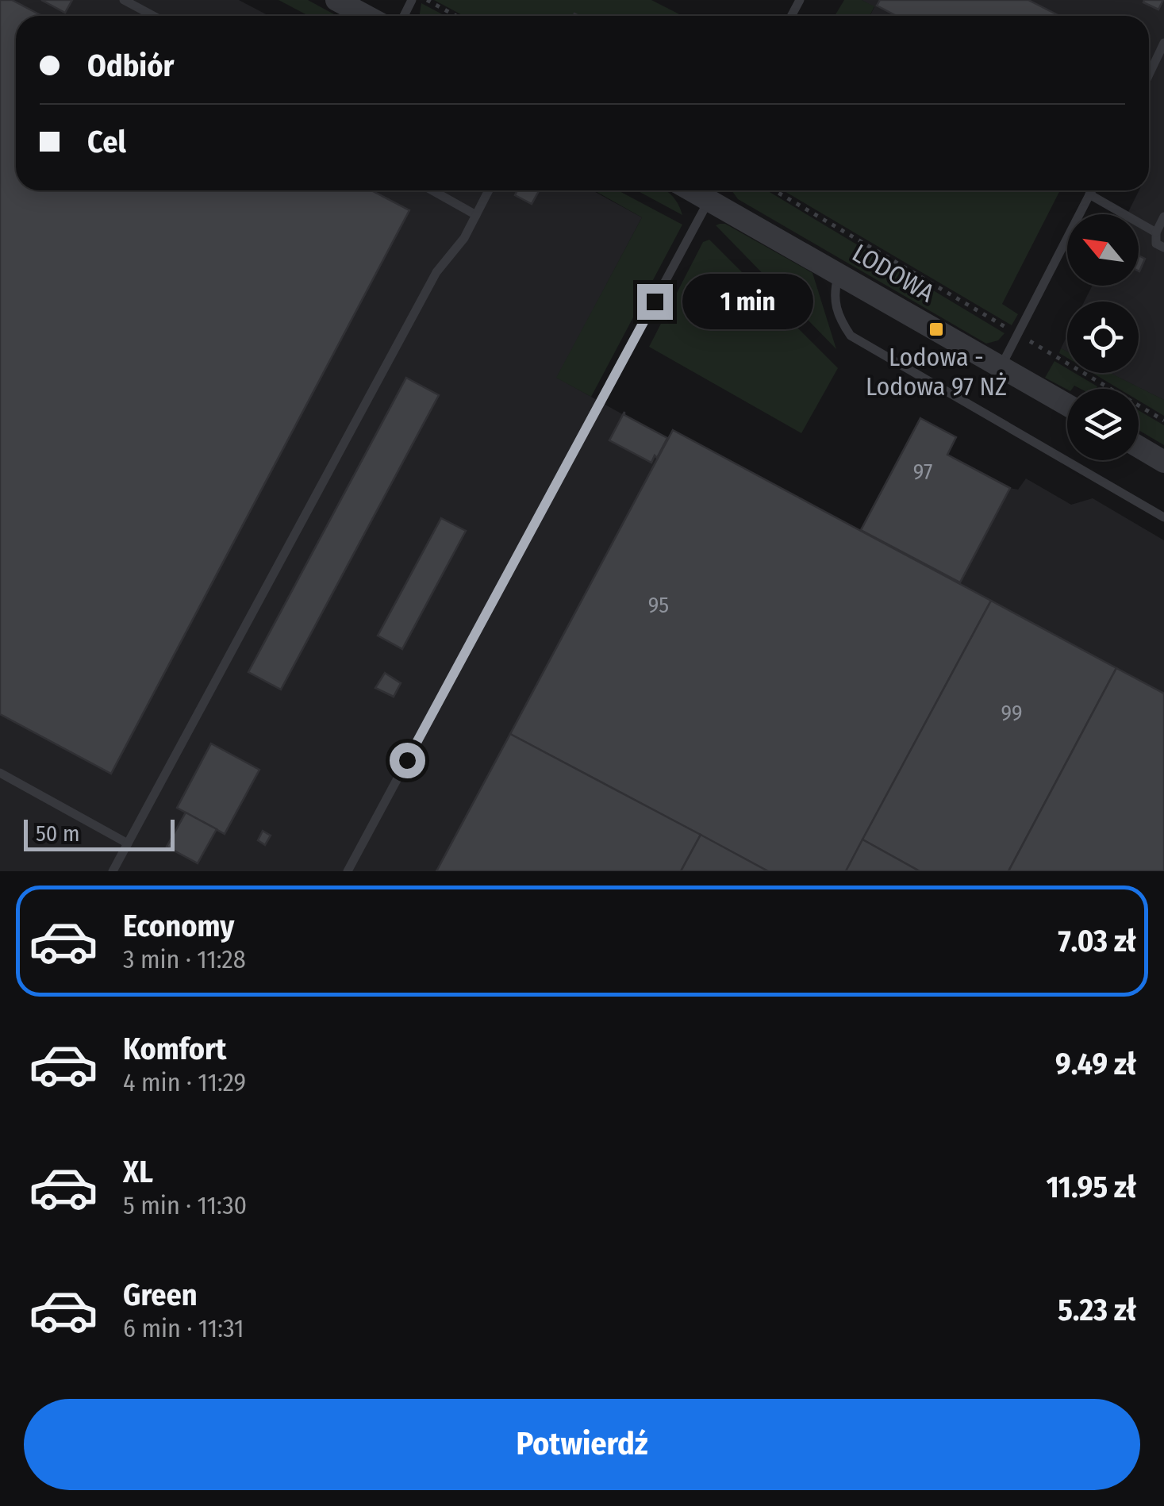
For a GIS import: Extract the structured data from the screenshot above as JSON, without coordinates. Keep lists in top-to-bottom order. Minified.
{"streets":{"street":["LODOWA"]},"places":{"transit":["Lodowa - Lodowa 97 NŻ"]},"house_numbers":["97","95","99"],"scale_bar":"50 m","north":"top left","page":{"banner":["Odbiór","Cel"],"bubble":"1 min","scale":"50 m","list":[{"name":"Economy","note":"3 min · 11:28","value":"7.03 zł"},{"name":"Komfort","note":"4 min · 11:29","value":"9.49 zł"},{"name":"XL","note":"5 min · 11:30","value":"11.95 zł"},{"name":"Green","note":"6 min · 11:31","value":"5.23 zł"}],"buttons":"Potwierdź"}}
